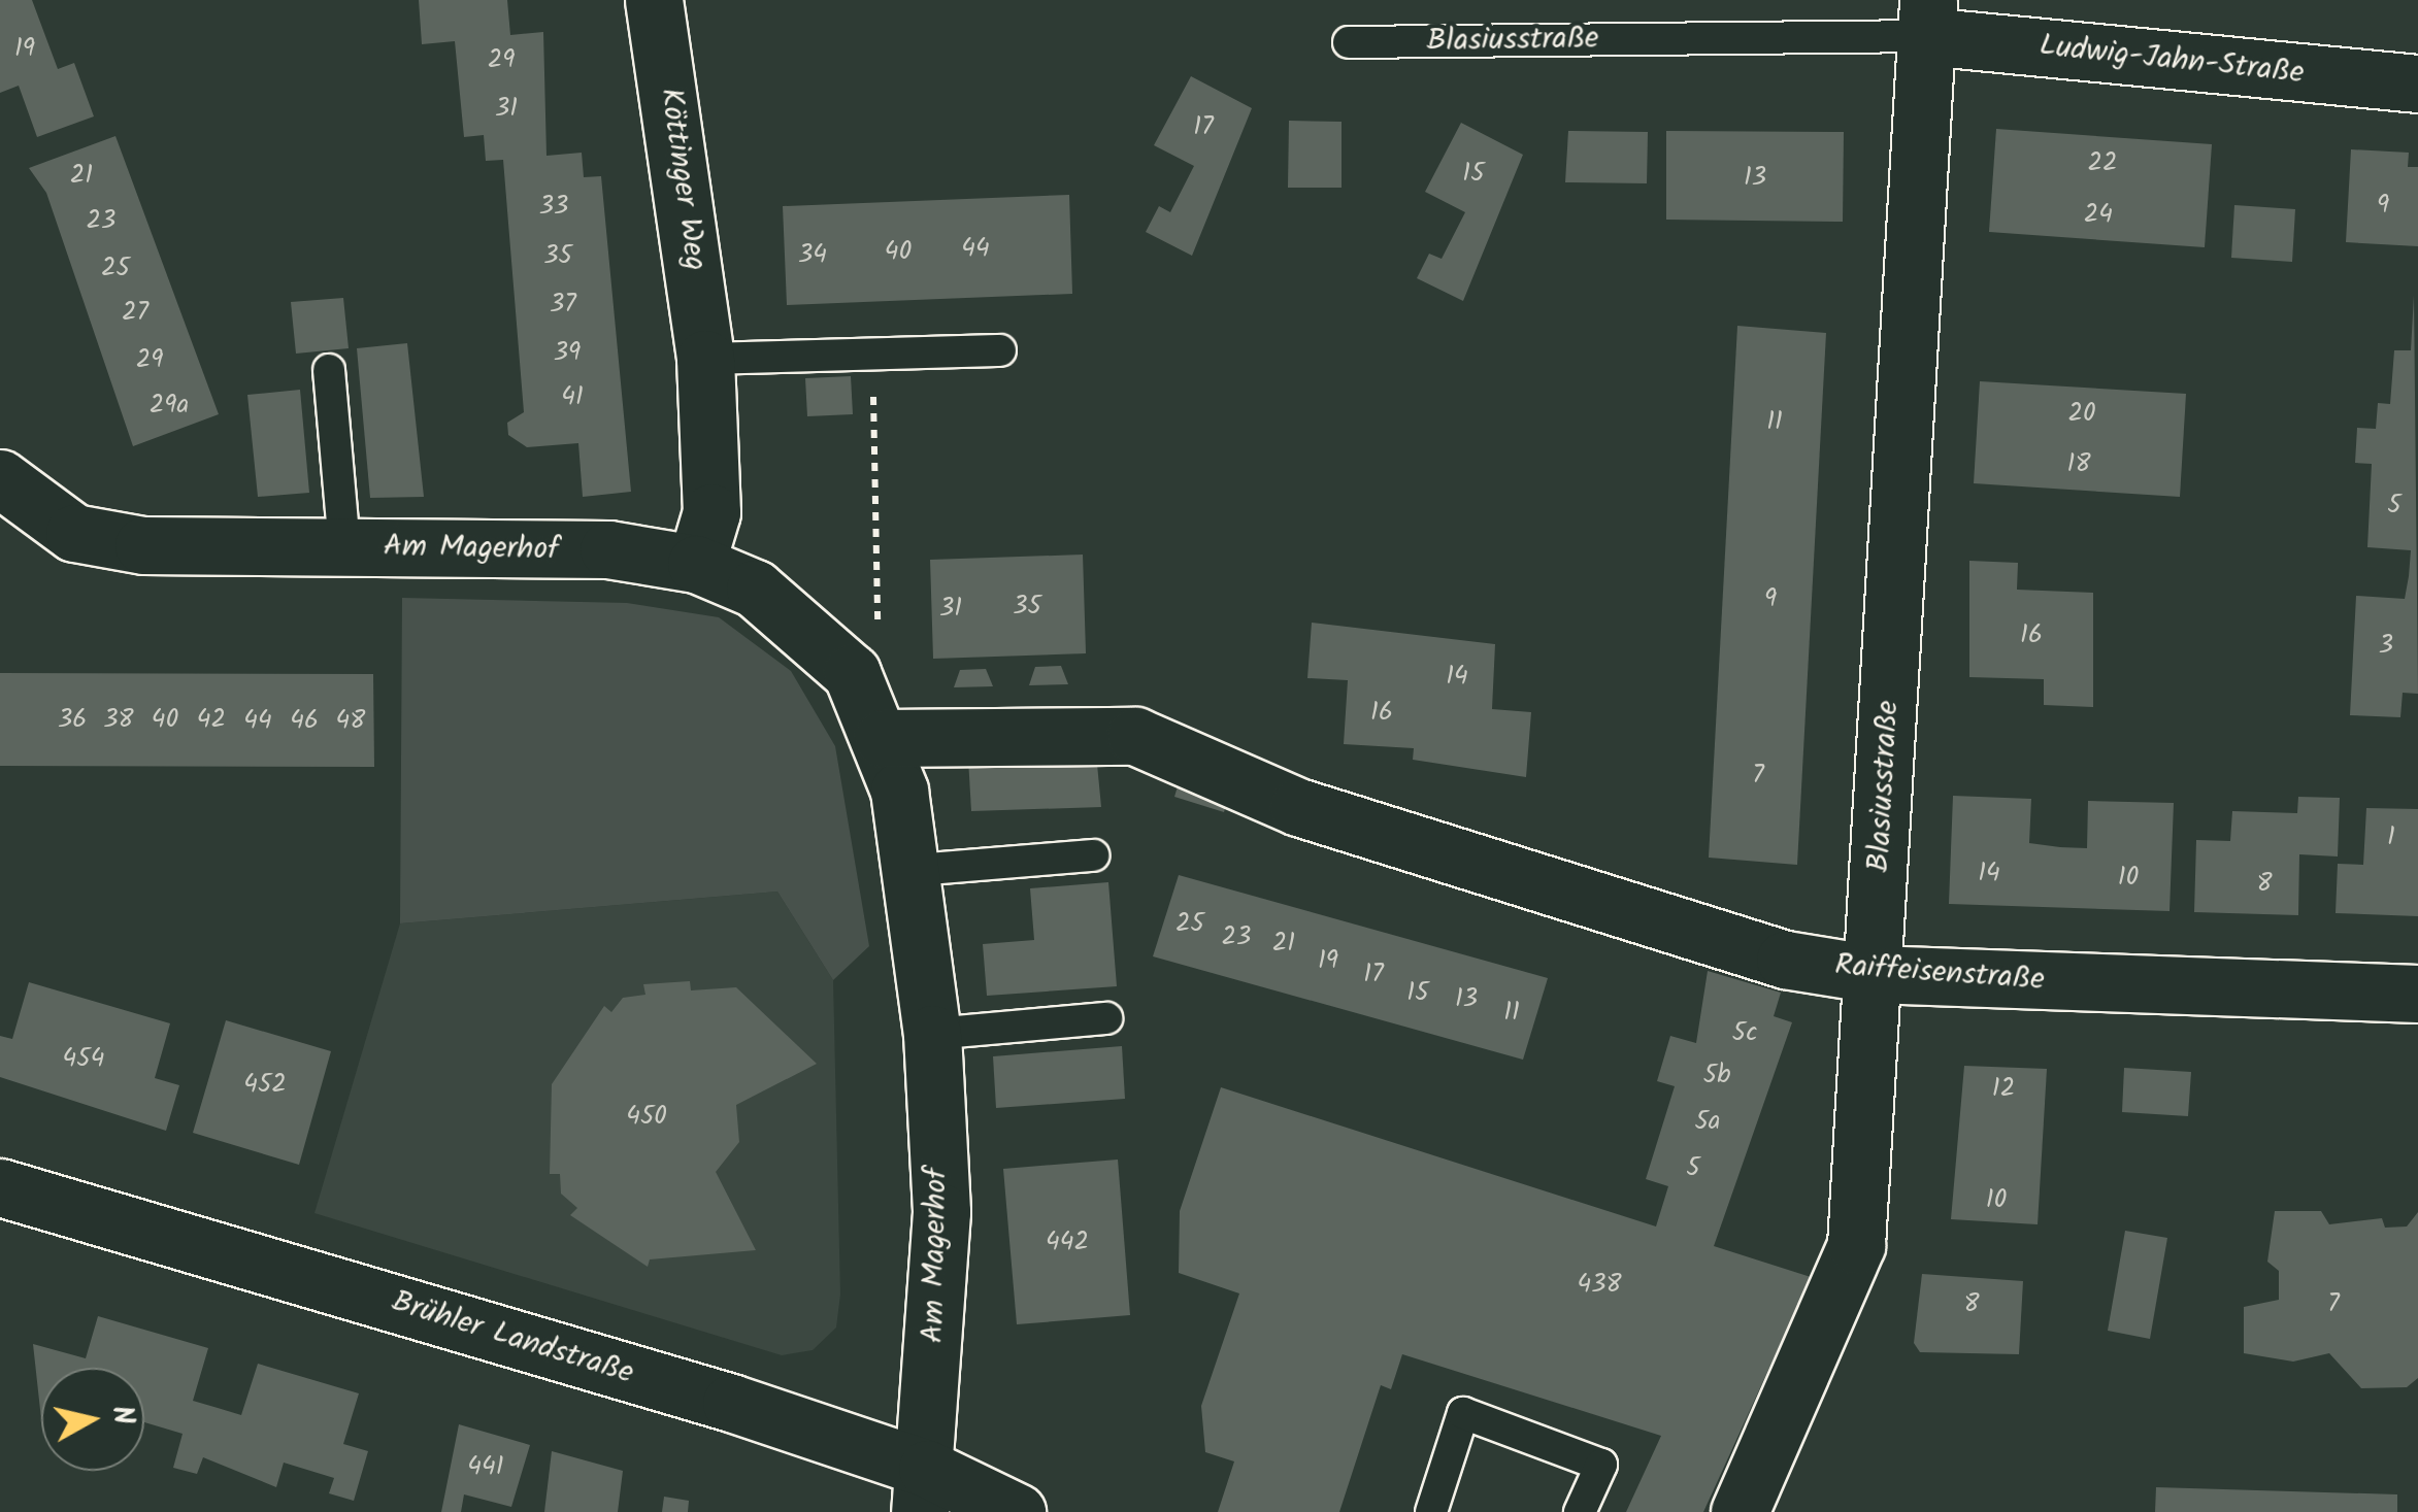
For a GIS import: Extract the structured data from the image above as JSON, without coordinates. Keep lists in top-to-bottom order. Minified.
{"streets":{"street":["Blasiusstraße","Ludwig-Jahn-Straße","Köttinger Weg","Am Magerhof","Raiffeisenstraße","Brühler Landstraße"]},"crossings":[["Blasiusstraße","Ludwig-Jahn-Straße"],["Blasiusstraße","Raiffeisenstraße"],["Köttinger Weg","Am Magerhof"],["Am Magerhof","Raiffeisenstraße"],["Am Magerhof","Brühler Landstraße"]],"house_numbers":["19","29","31","17","22","15","21","13","9","33","24","23","44","40","34","35","25","37","27","39","29","41","29a","20","11","18","5","9","35","31","16","3","14","16","36","38","40","42","44","46","48","7","1","14","10","8","25","23","21","19","17","15","13","11","5c","454","5b","452","12","450","5a","5","10","442","438","8","7","441"],"north":"right"}
